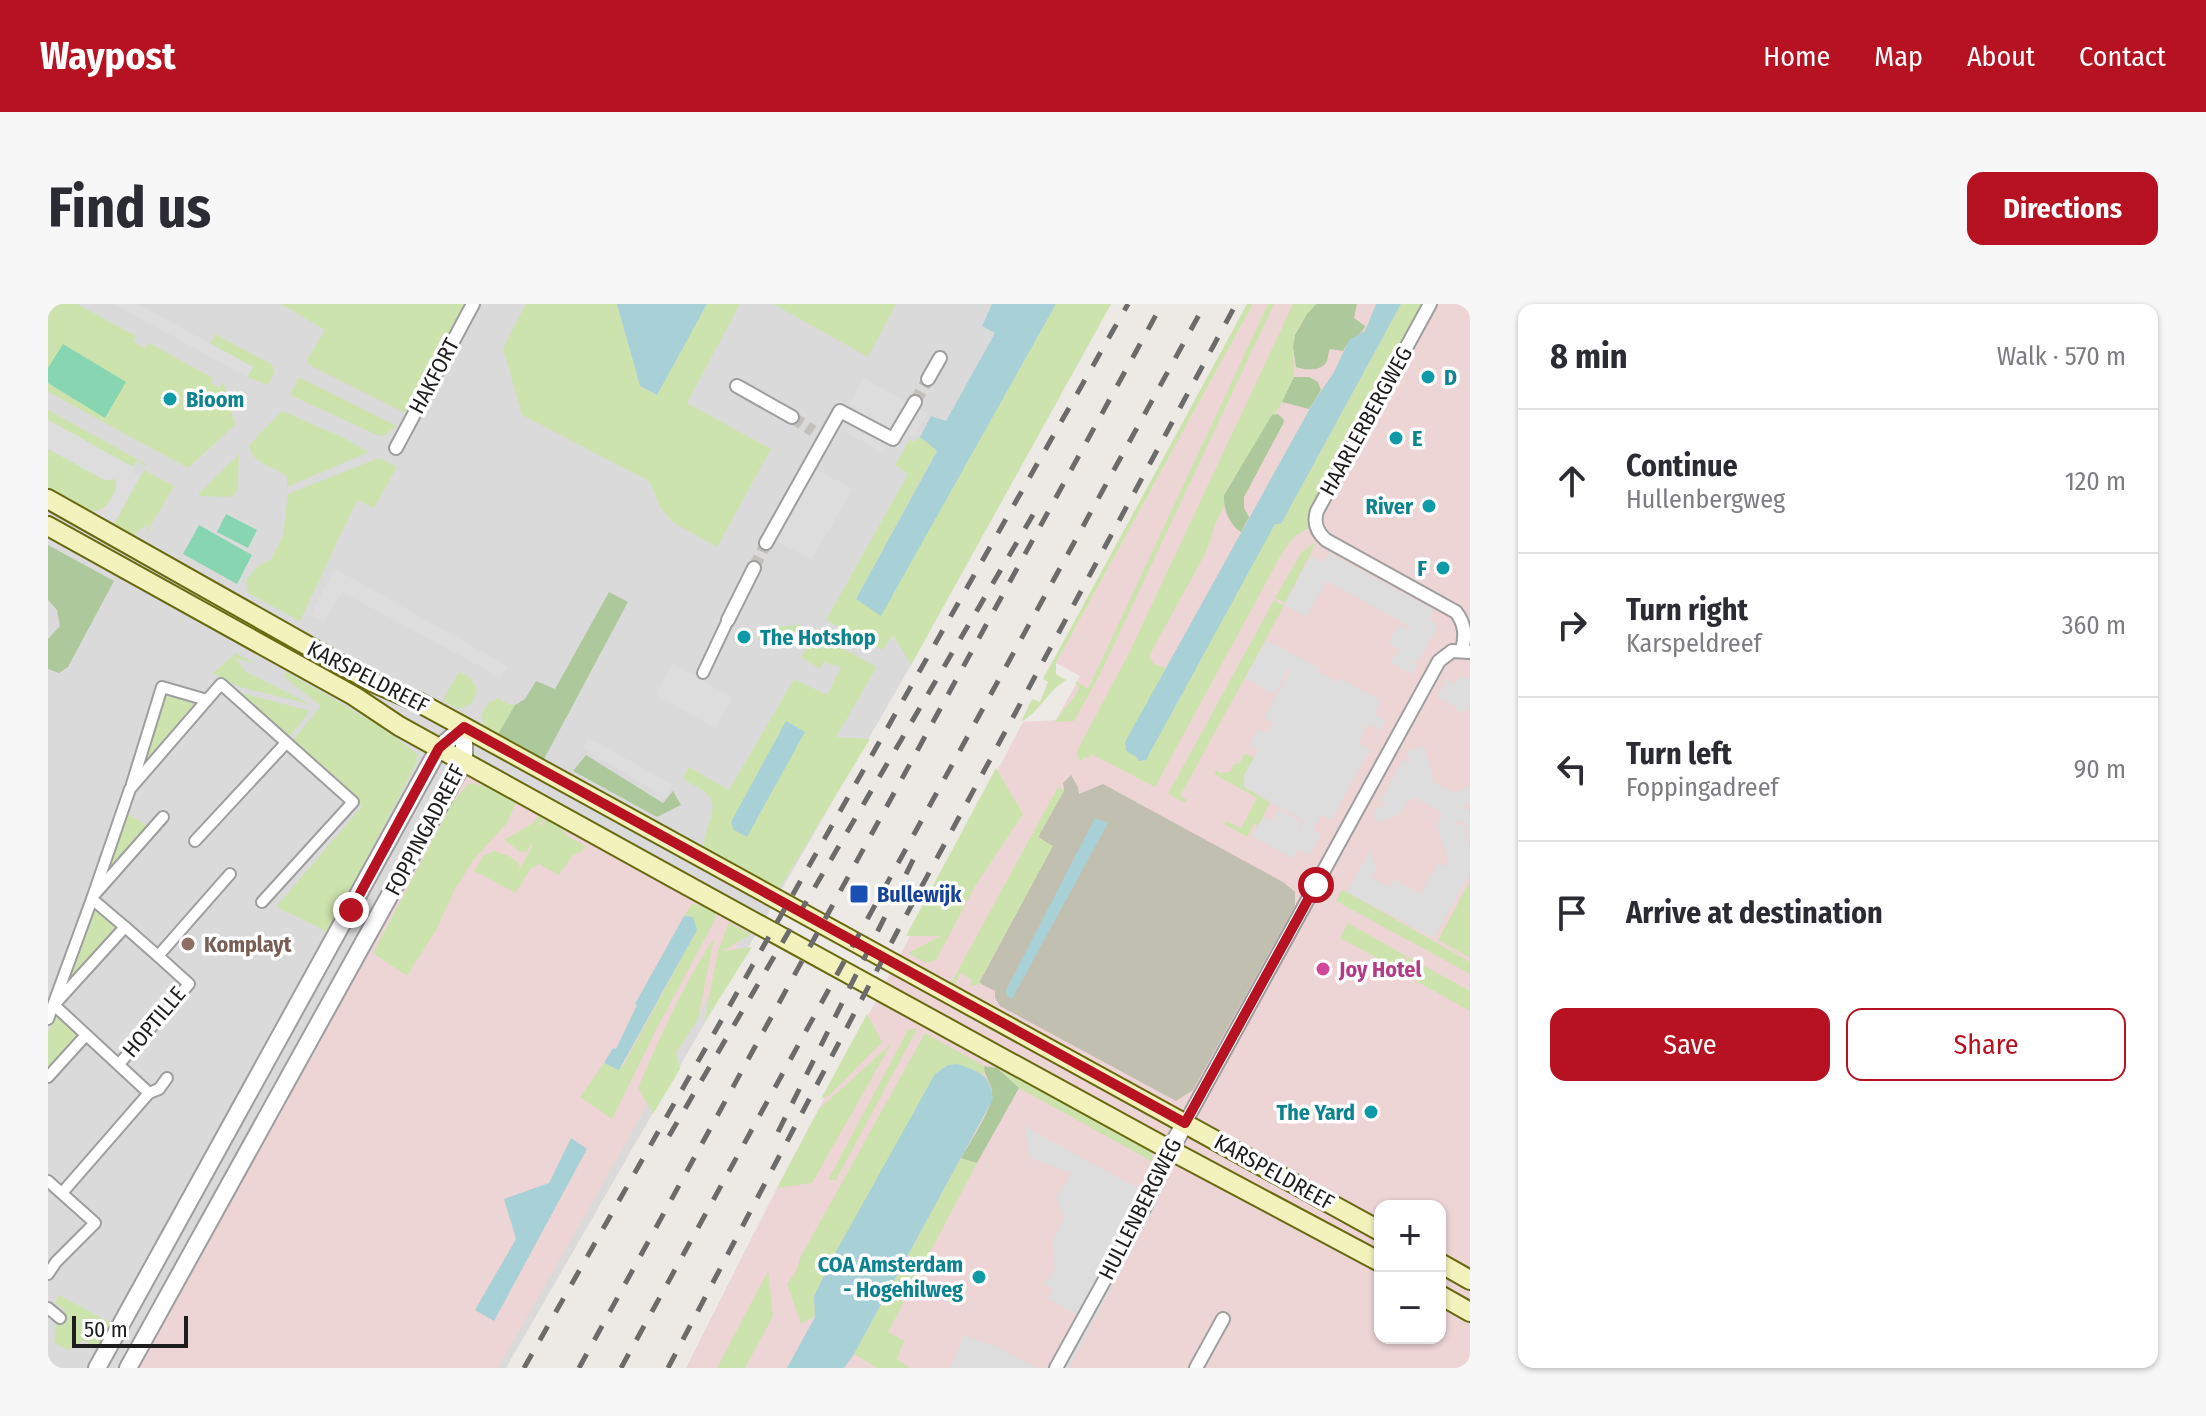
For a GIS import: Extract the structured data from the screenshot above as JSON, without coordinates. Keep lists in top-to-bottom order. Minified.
{"streets":{"main road":["KARSPELDREEF"],"street":["HAKFORT","HAARLERBERGWEG","FOPPINGADREEF","HOPTILLE","HULLENBERGWEG"]},"crossings":[["HAARLERBERGWEG","HULLENBERGWEG"],["KARSPELDREEF","FOPPINGADREEF"],["KARSPELDREEF","HULLENBERGWEG"]],"places":{"other":["D","Bioom","E","River","F","The Hotshop","Komplayt","Joy Hotel","The Yard","COA Amsterdam - Hogehilweg"],"transit":["Bullewijk"]},"scale_bar":"50 m","page":{"header":"Waypost","nav":["Home","Map","About","Contact"],"buttons":["Directions",["Save","Share"]],"title":"Find us","heading":["8 min","Walk · 570 m"],"list":[["Continue","Hullenbergweg","120 m"],["Turn right","Karspeldreef","360 m"],["Turn left","Foppingadreef","90 m"],"Arrive at destination"],"map_buttons":["+","−"],"scale":"50 m"}}
